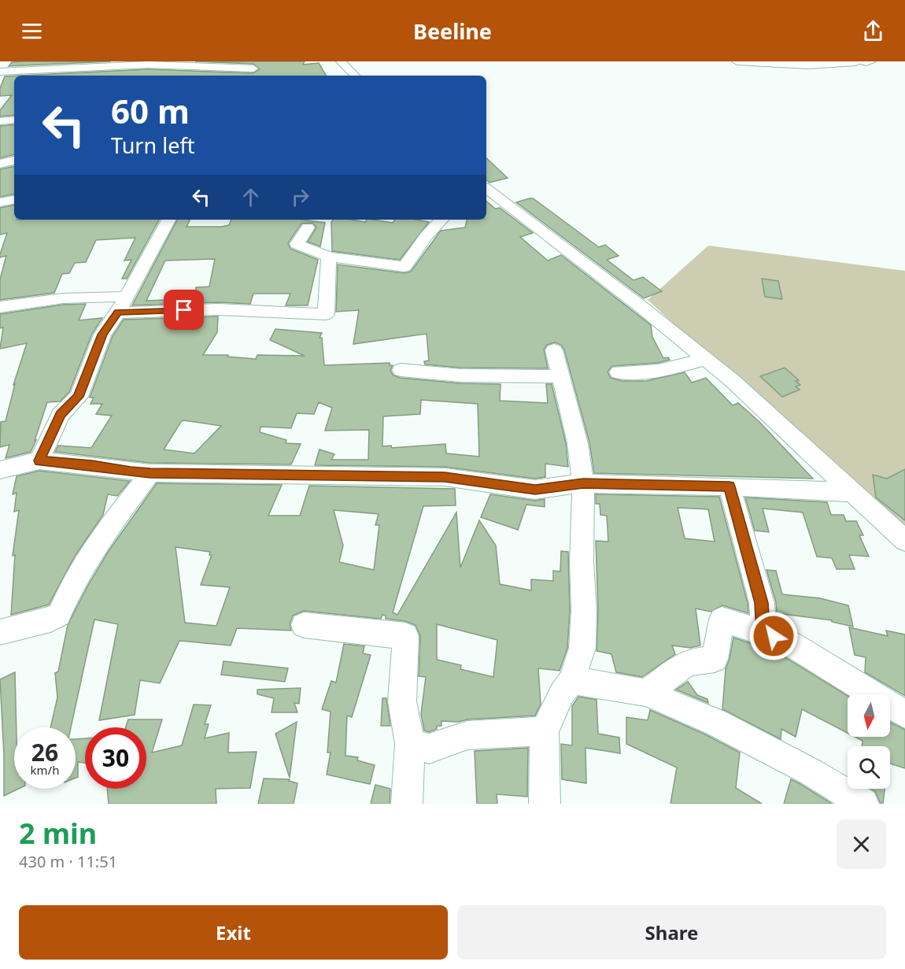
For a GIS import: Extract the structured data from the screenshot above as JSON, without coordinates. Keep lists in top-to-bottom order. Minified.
{"north":"bottom","page":{"header":"Beeline","turn":["60 m","Turn left"],"speed":"26 km/h","limit":"30","heading":["2 min","430 m · 11:51"],"buttons":["Exit","Share"]}}
